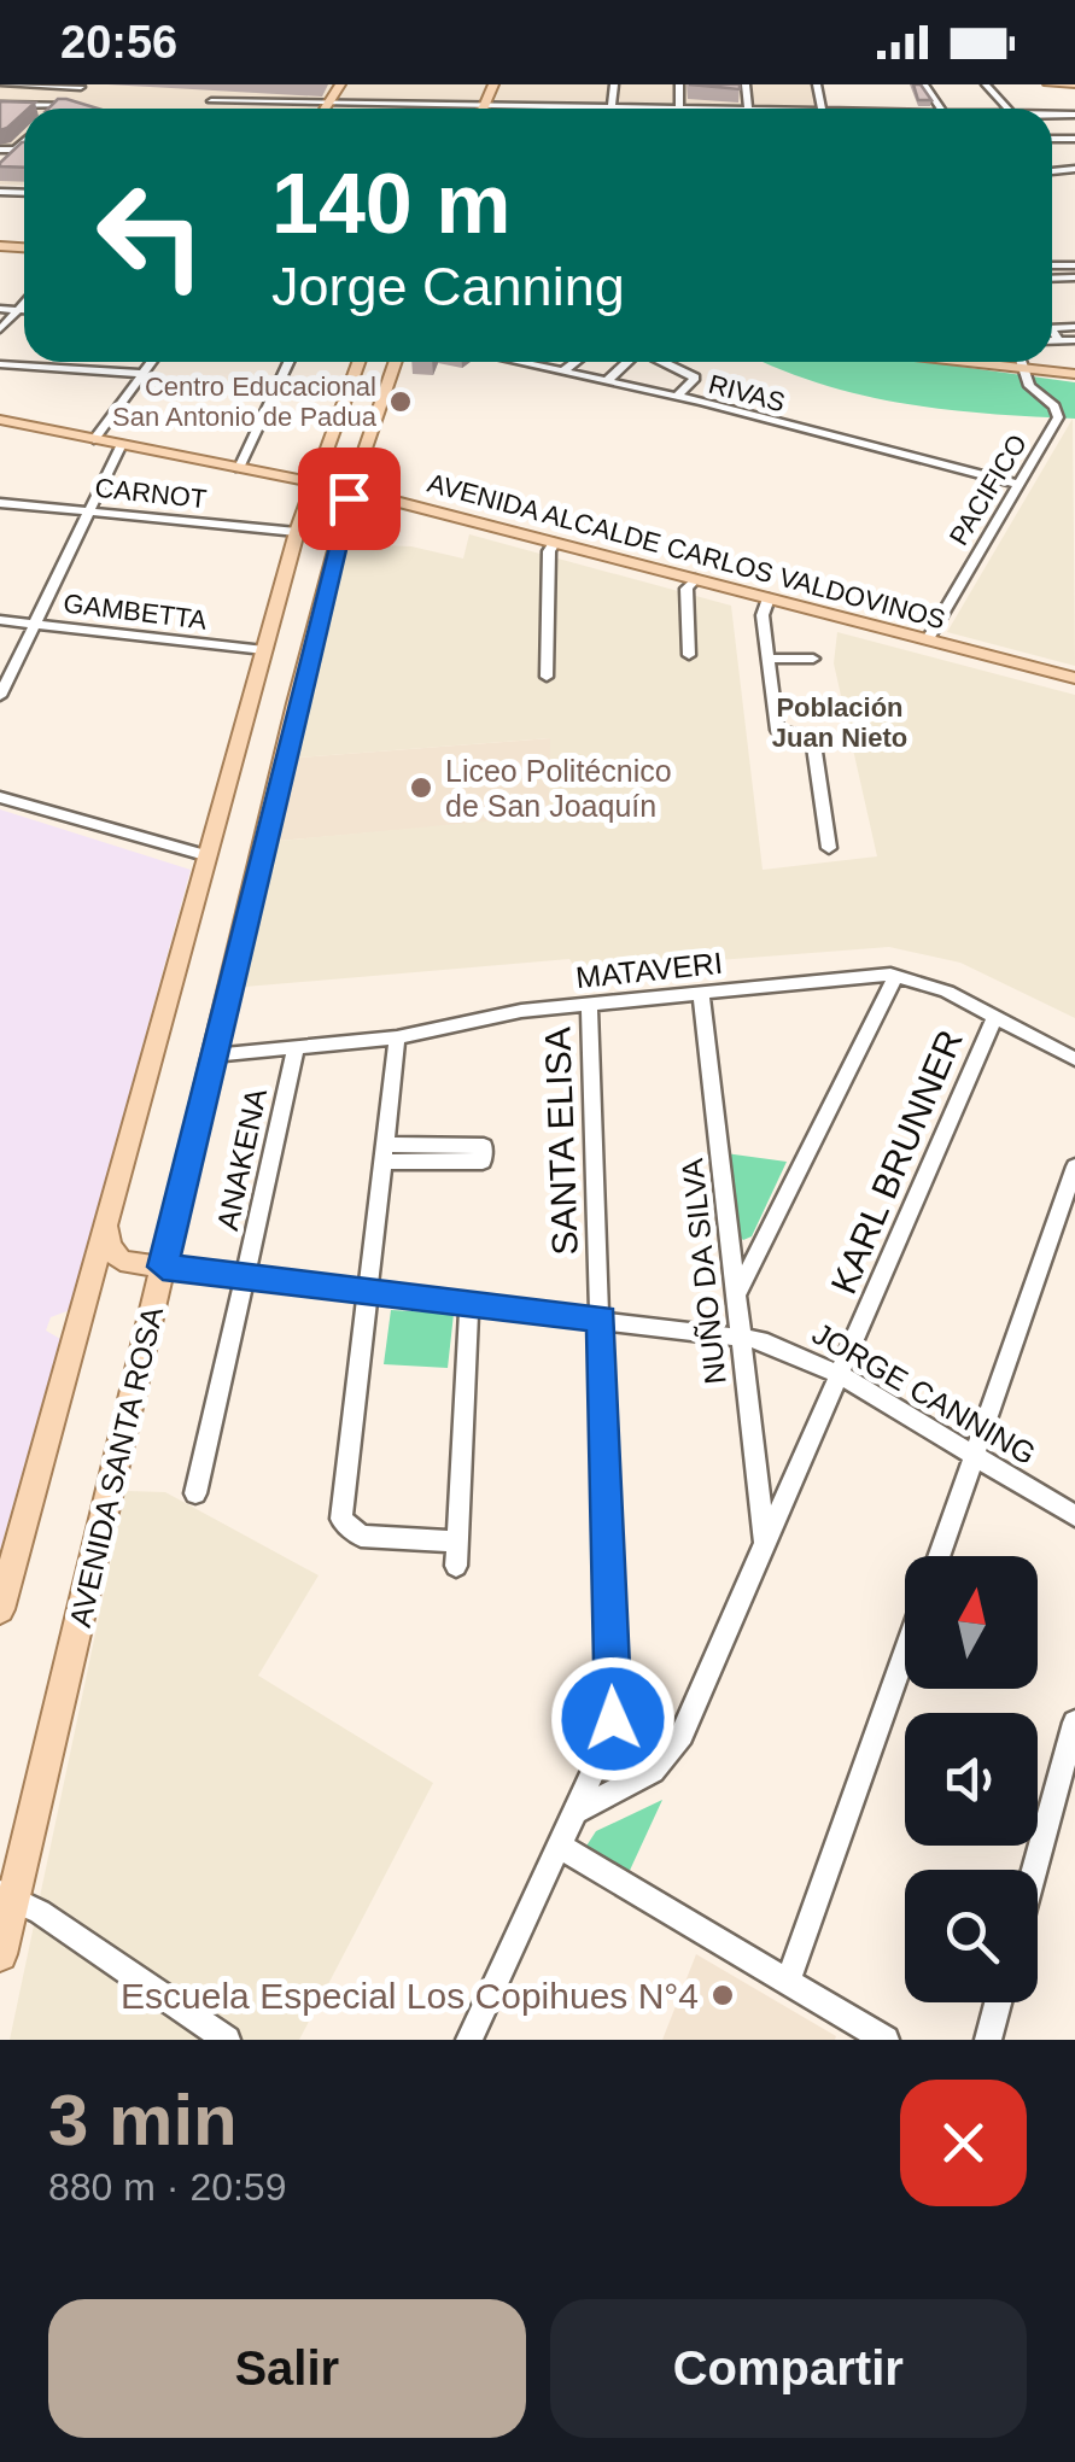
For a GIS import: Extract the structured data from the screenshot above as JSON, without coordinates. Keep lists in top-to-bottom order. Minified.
{"streets":{"main road":["AVENIDA ALCALDE CARLOS VALDOVINOS","AVENIDA SANTA ROSA"],"street":["RIVAS","PACIFICO","CARNOT","GAMBETTA","MATAVERI","SANTA ELISA","ANAKENA","KARL BRUNNER","NUÑO DA SILVA","JORGE CANNING"]},"crossings":[["RIVAS","PACIFICO"],["PACIFICO","AVENIDA ALCALDE CARLOS VALDOVINOS"],["AVENIDA ALCALDE CARLOS VALDOVINOS","AVENIDA SANTA ROSA"],["MATAVERI","SANTA ELISA"],["MATAVERI","ANAKENA"],["MATAVERI","KARL BRUNNER"],["MATAVERI","NUÑO DA SILVA"],["MATAVERI","AVENIDA SANTA ROSA"],["SANTA ELISA","KARL BRUNNER"],["SANTA ELISA","JORGE CANNING"],["ANAKENA","JORGE CANNING"],["KARL BRUNNER","NUÑO DA SILVA"],["KARL BRUNNER","JORGE CANNING"],["NUÑO DA SILVA","JORGE CANNING"],["JORGE CANNING","AVENIDA SANTA ROSA"]],"districts":["Población Juan Nieto"],"places":["Centro Educacional San Antonio de Padua","Liceo Politécnico de San Joaquín","Escuela Especial Los Copihues N°4"],"north":"top","page":{"status":"20:56","turn":["140 m","Jorge Canning"],"heading":["3 min","880 m · 20:59"],"buttons":["Salir","Compartir"]}}
